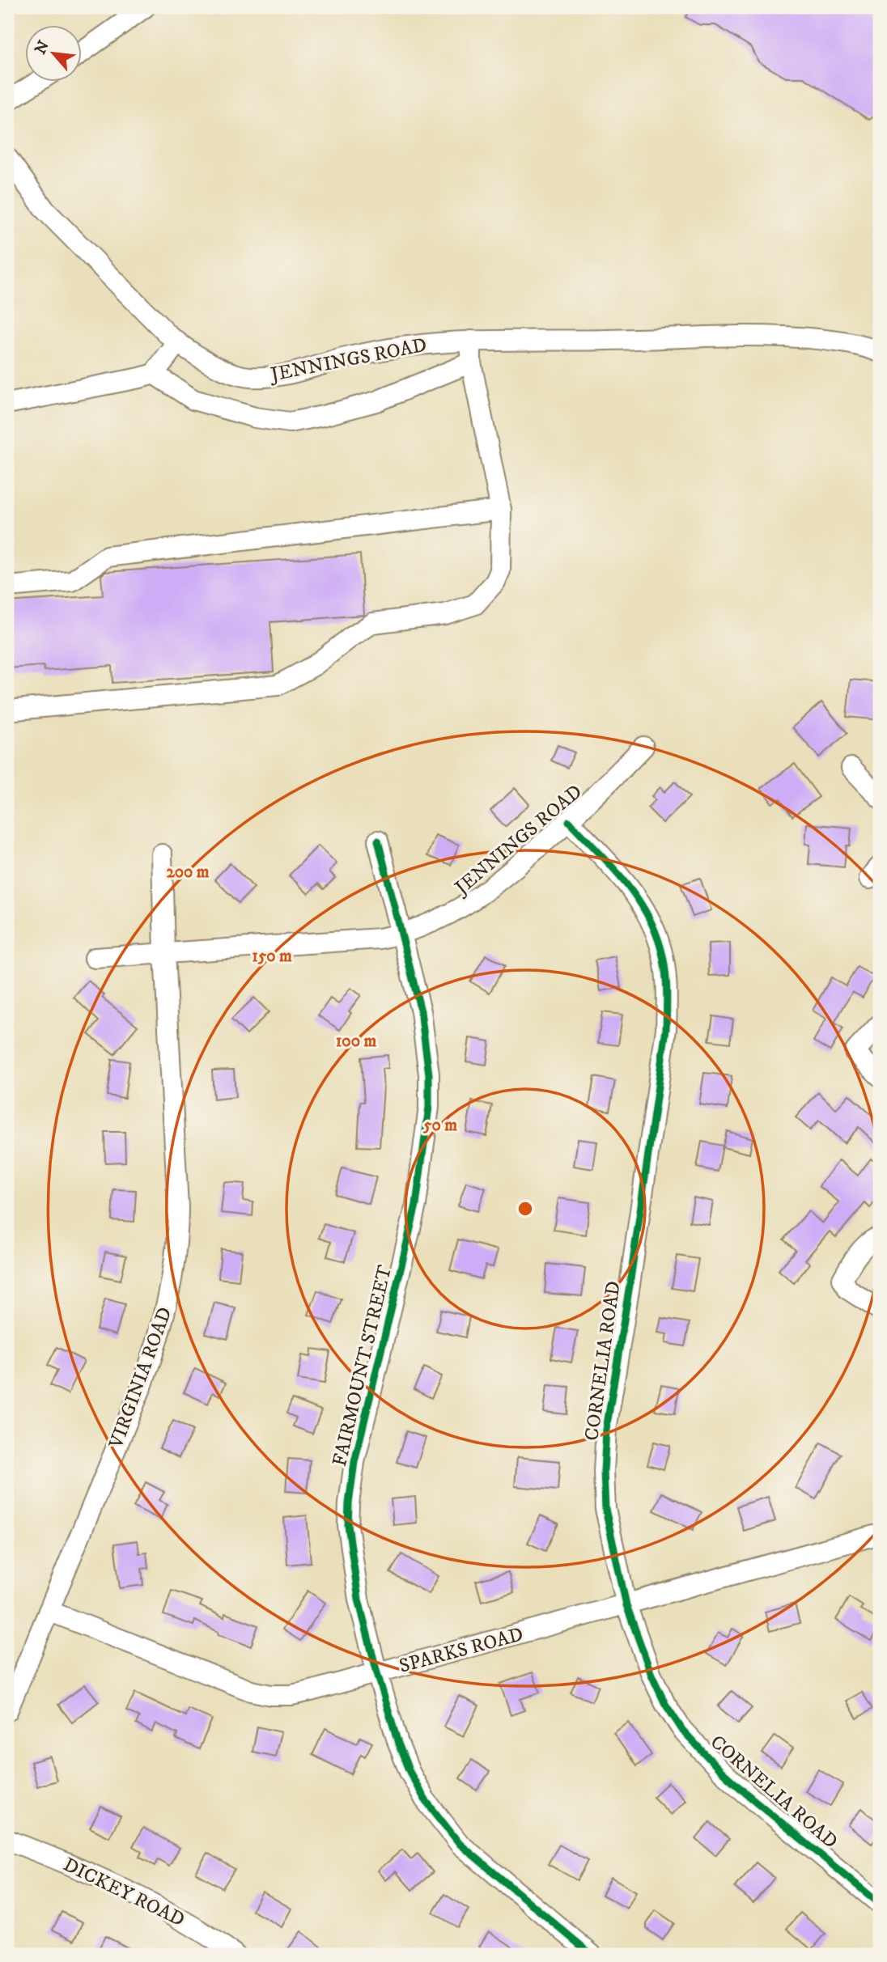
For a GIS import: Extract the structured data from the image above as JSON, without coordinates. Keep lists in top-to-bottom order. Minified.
{"streets":{"street":["JENNINGS ROAD","CORNELIA ROAD","FAIRMOUNT STREET","VIRGINIA ROAD","SPARKS ROAD","DICKEY ROAD"]},"crossings":[["JENNINGS ROAD","CORNELIA ROAD"],["JENNINGS ROAD","FAIRMOUNT STREET"],["JENNINGS ROAD","VIRGINIA ROAD"],["CORNELIA ROAD","SPARKS ROAD"],["FAIRMOUNT STREET","SPARKS ROAD"],["VIRGINIA ROAD","SPARKS ROAD"]],"north":"top left","rings":["200 m","150 m","100 m","50 m"]}
